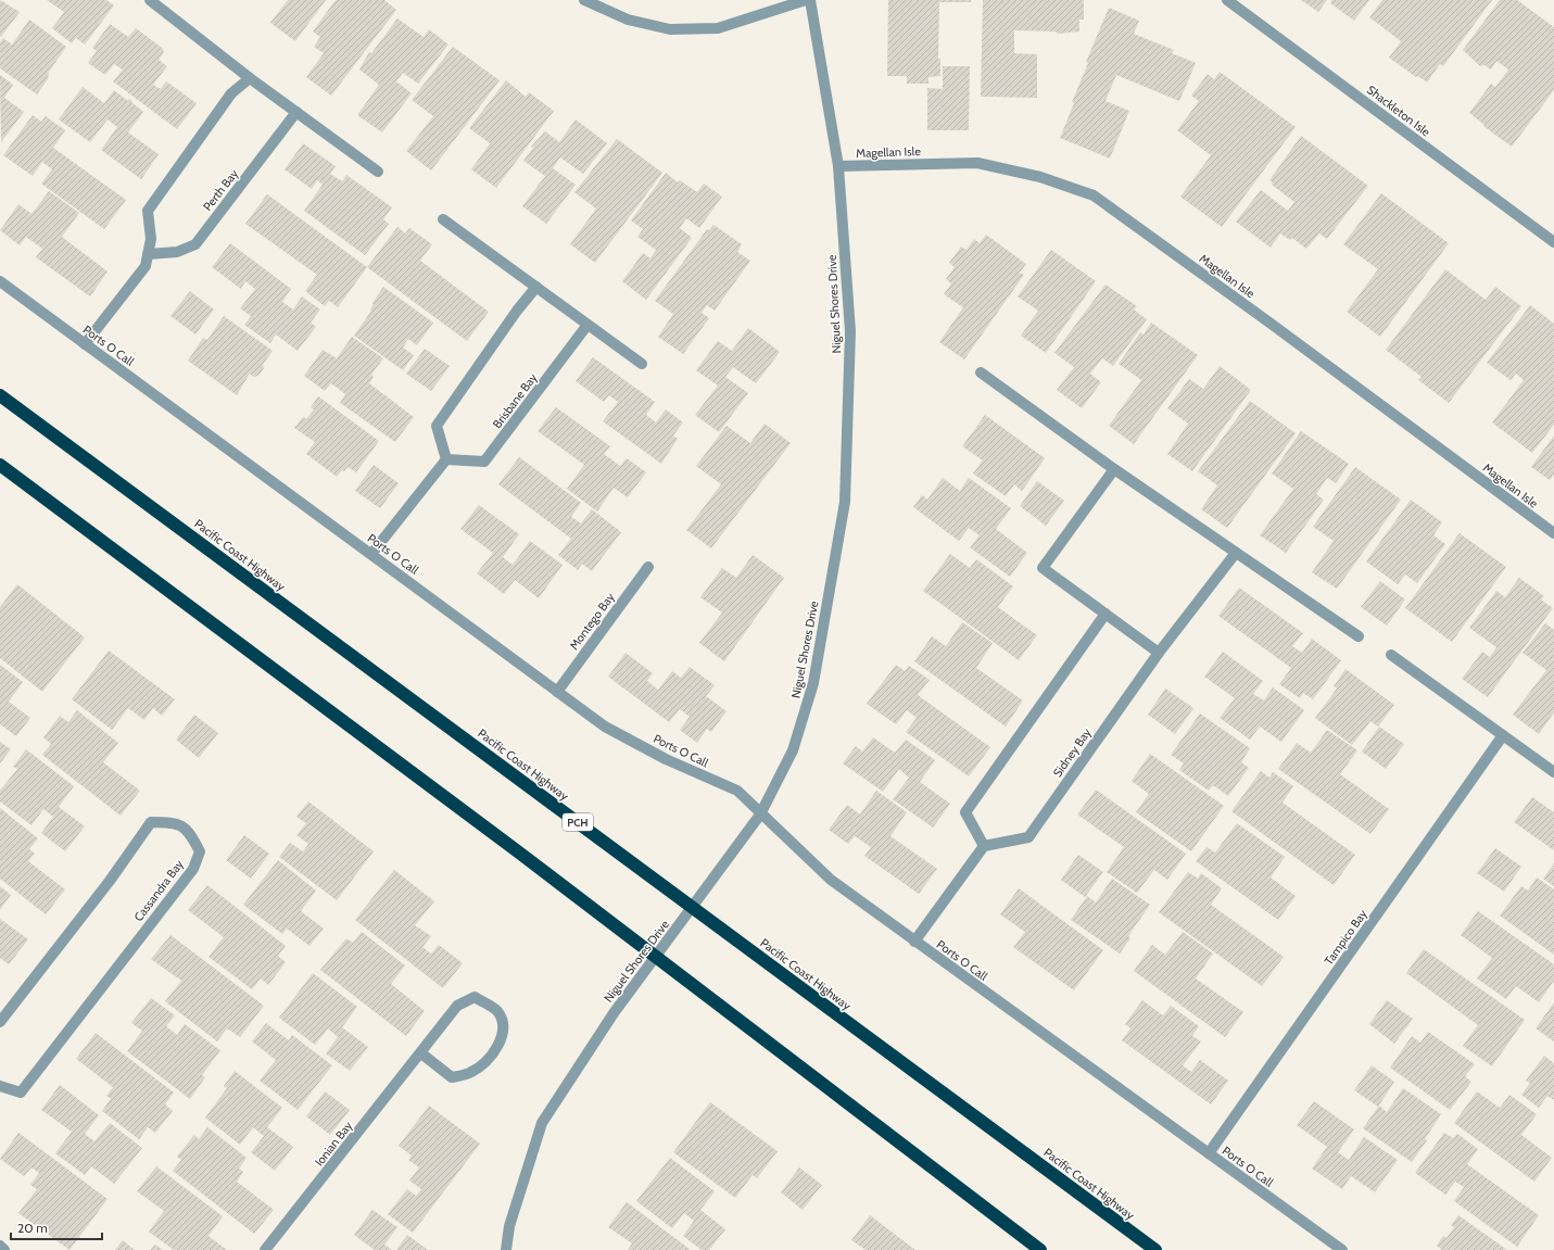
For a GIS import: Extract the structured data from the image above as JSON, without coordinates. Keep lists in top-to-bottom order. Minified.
{"streets":{"highway":["Pacific Coast Highway","PCH"],"street":["Shackleton Isle","Magellan Isle","Perth Bay","Niguel Shores Drive","Ports O Call","Brisbane Bay","Montego Bay","Sidney Bay","Cassandra Bay","Tampico Bay","Ionian Bay"]},"crossings":[["Magellan Isle","Niguel Shores Drive"],["Niguel Shores Drive","Ports O Call"],["Ports O Call","Montego Bay"],["Ports O Call","Tampico Bay"]],"scale_bar":"20 m"}
